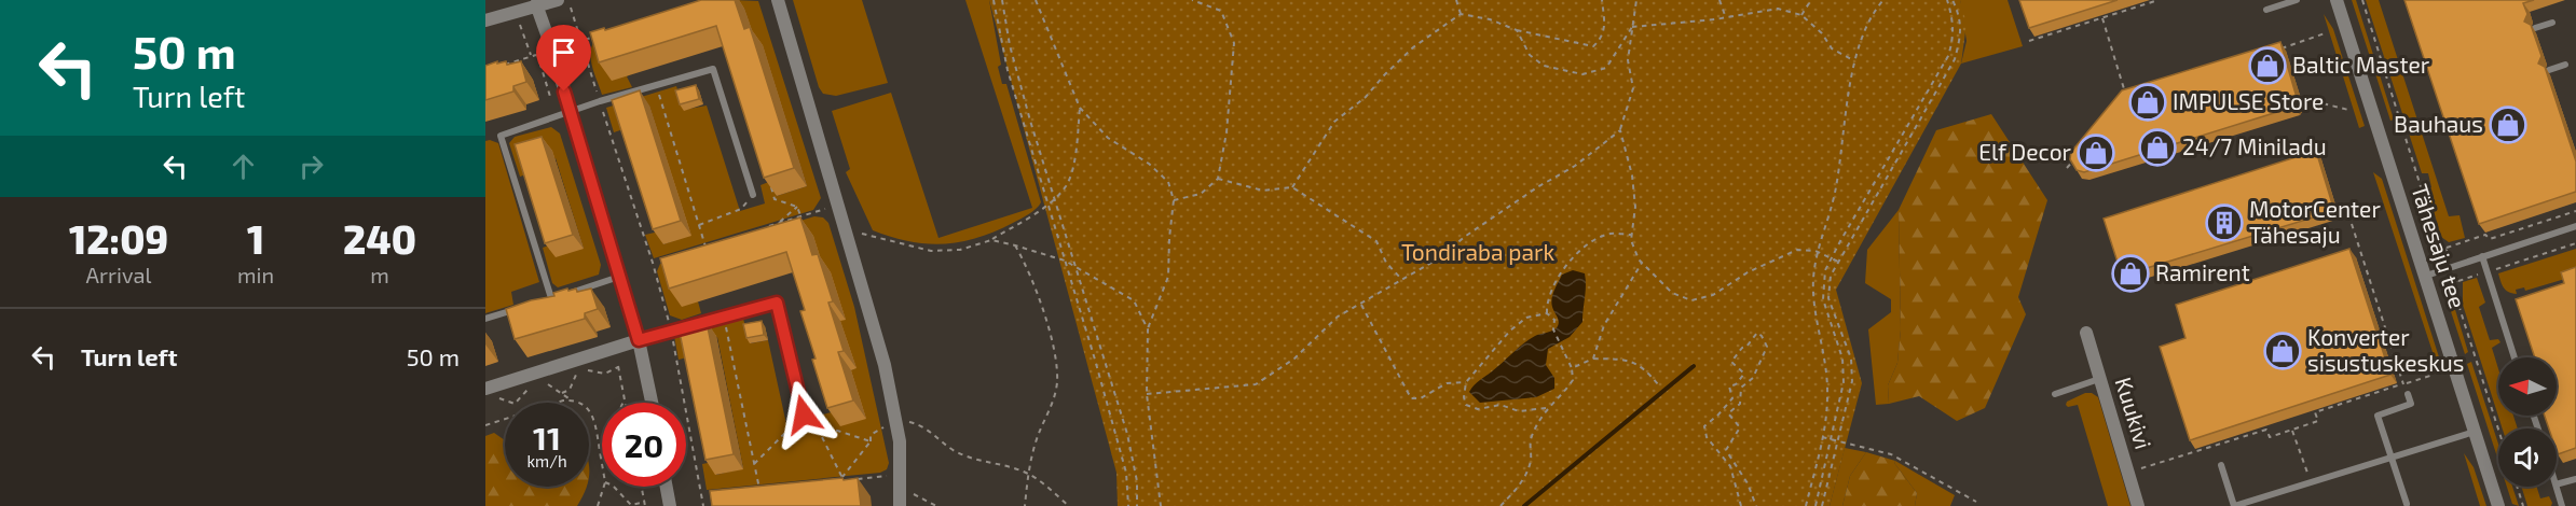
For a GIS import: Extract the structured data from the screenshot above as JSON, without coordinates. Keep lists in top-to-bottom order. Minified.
{"streets":{"street":["Tähesaju tee","Kuukivi"]},"parks":["Tondiraba park"],"places":{"shop":["Baltic Master","IMPULSE Store","Bauhaus","24/7 Miniladu","Elf Decor","Ramirent","Konverter sisustuskeskus"],"building":["MotorCenter Tähesaju"]},"north":"left","page":{"turn":["50 m","Turn left"],"eta":["12:09","Arrival","1","min","240","m"],"list":[{"name":"Turn left","value":"50 m"}],"speed":"11 km/h","limit":"20"}}
